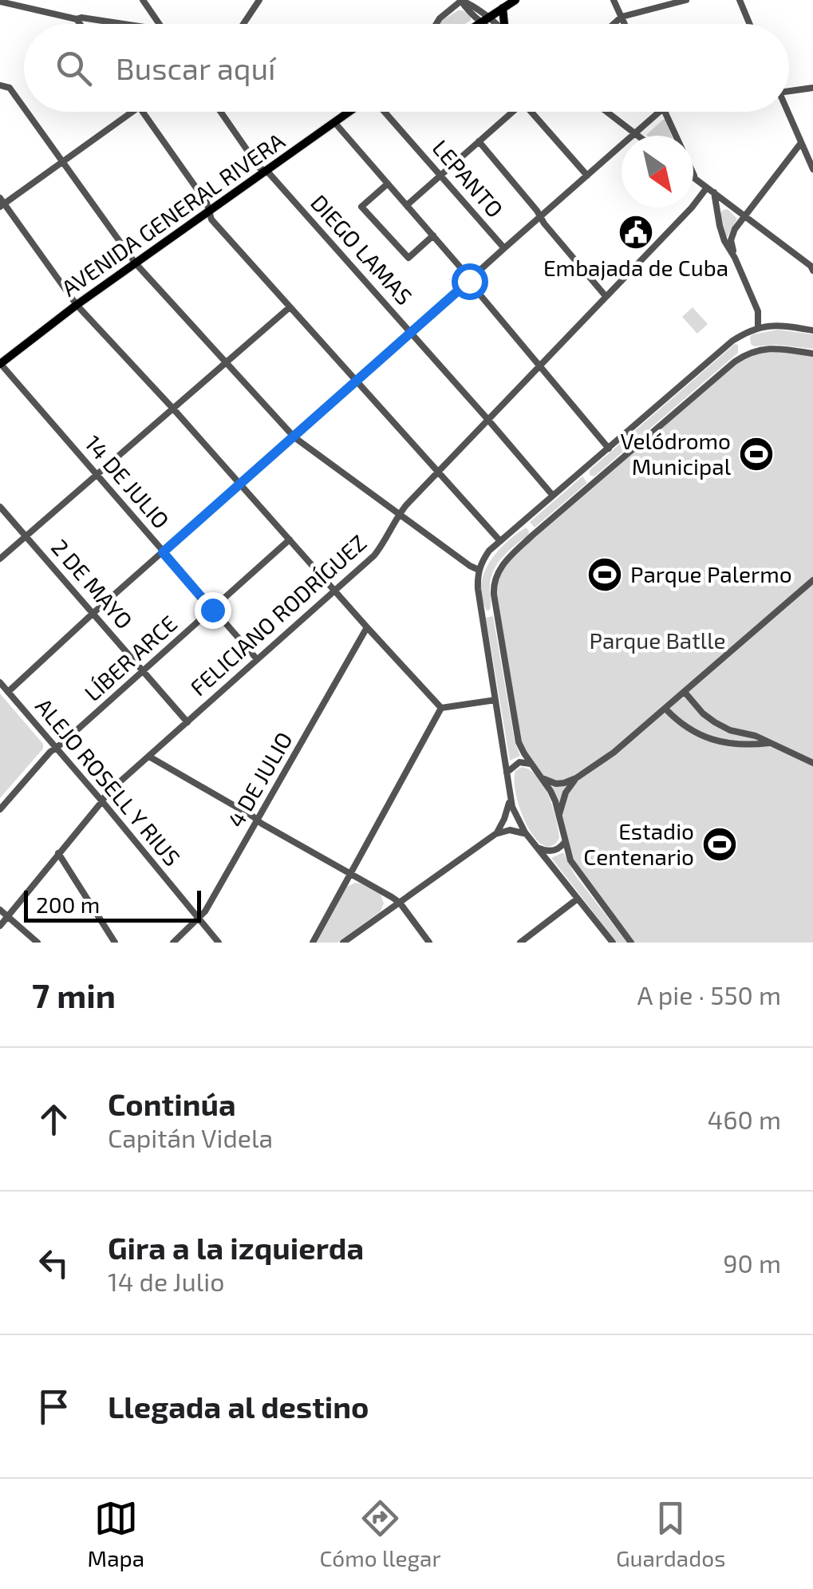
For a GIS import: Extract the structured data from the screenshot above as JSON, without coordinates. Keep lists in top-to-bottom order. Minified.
{"streets":{"main road":["AVENIDA GENERAL RIVERA"],"street":["LEPANTO","DIEGO LAMAS","14 DE JULIO","2 DE MAYO","FELICIANO RODRÍGUEZ","LÍBER ARCE","4 DE JULIO","ALEJO ROSELL Y RIUS"]},"crossings":[["AVENIDA GENERAL RIVERA","DIEGO LAMAS"],["AVENIDA GENERAL RIVERA","14 DE JULIO"],["DIEGO LAMAS","FELICIANO RODRÍGUEZ"],["14 DE JULIO","FELICIANO RODRÍGUEZ"],["14 DE JULIO","LÍBER ARCE"],["2 DE MAYO","FELICIANO RODRÍGUEZ"],["2 DE MAYO","LÍBER ARCE"],["FELICIANO RODRÍGUEZ","ALEJO ROSELL Y RIUS"],["LÍBER ARCE","ALEJO ROSELL Y RIUS"],["4 DE JULIO","ALEJO ROSELL Y RIUS"]],"parks":["Parque Batlle"],"places":{"public building":["Embajada de Cuba"],"sports":["Velódromo Municipal","Parque Palermo","Estadio Centenario"]},"scale_bar":"200 m","north":"bottom right","page":{"search":"Buscar aquí","scale":"200 m","heading":["7 min","A pie · 550 m"],"list":[["Continúa","Capitán Videla","460 m"],["Gira a la izquierda","14 de Julio","90 m"],"Llegada al destino"],"nav":["Mapa","Cómo llegar","Guardados"]}}
